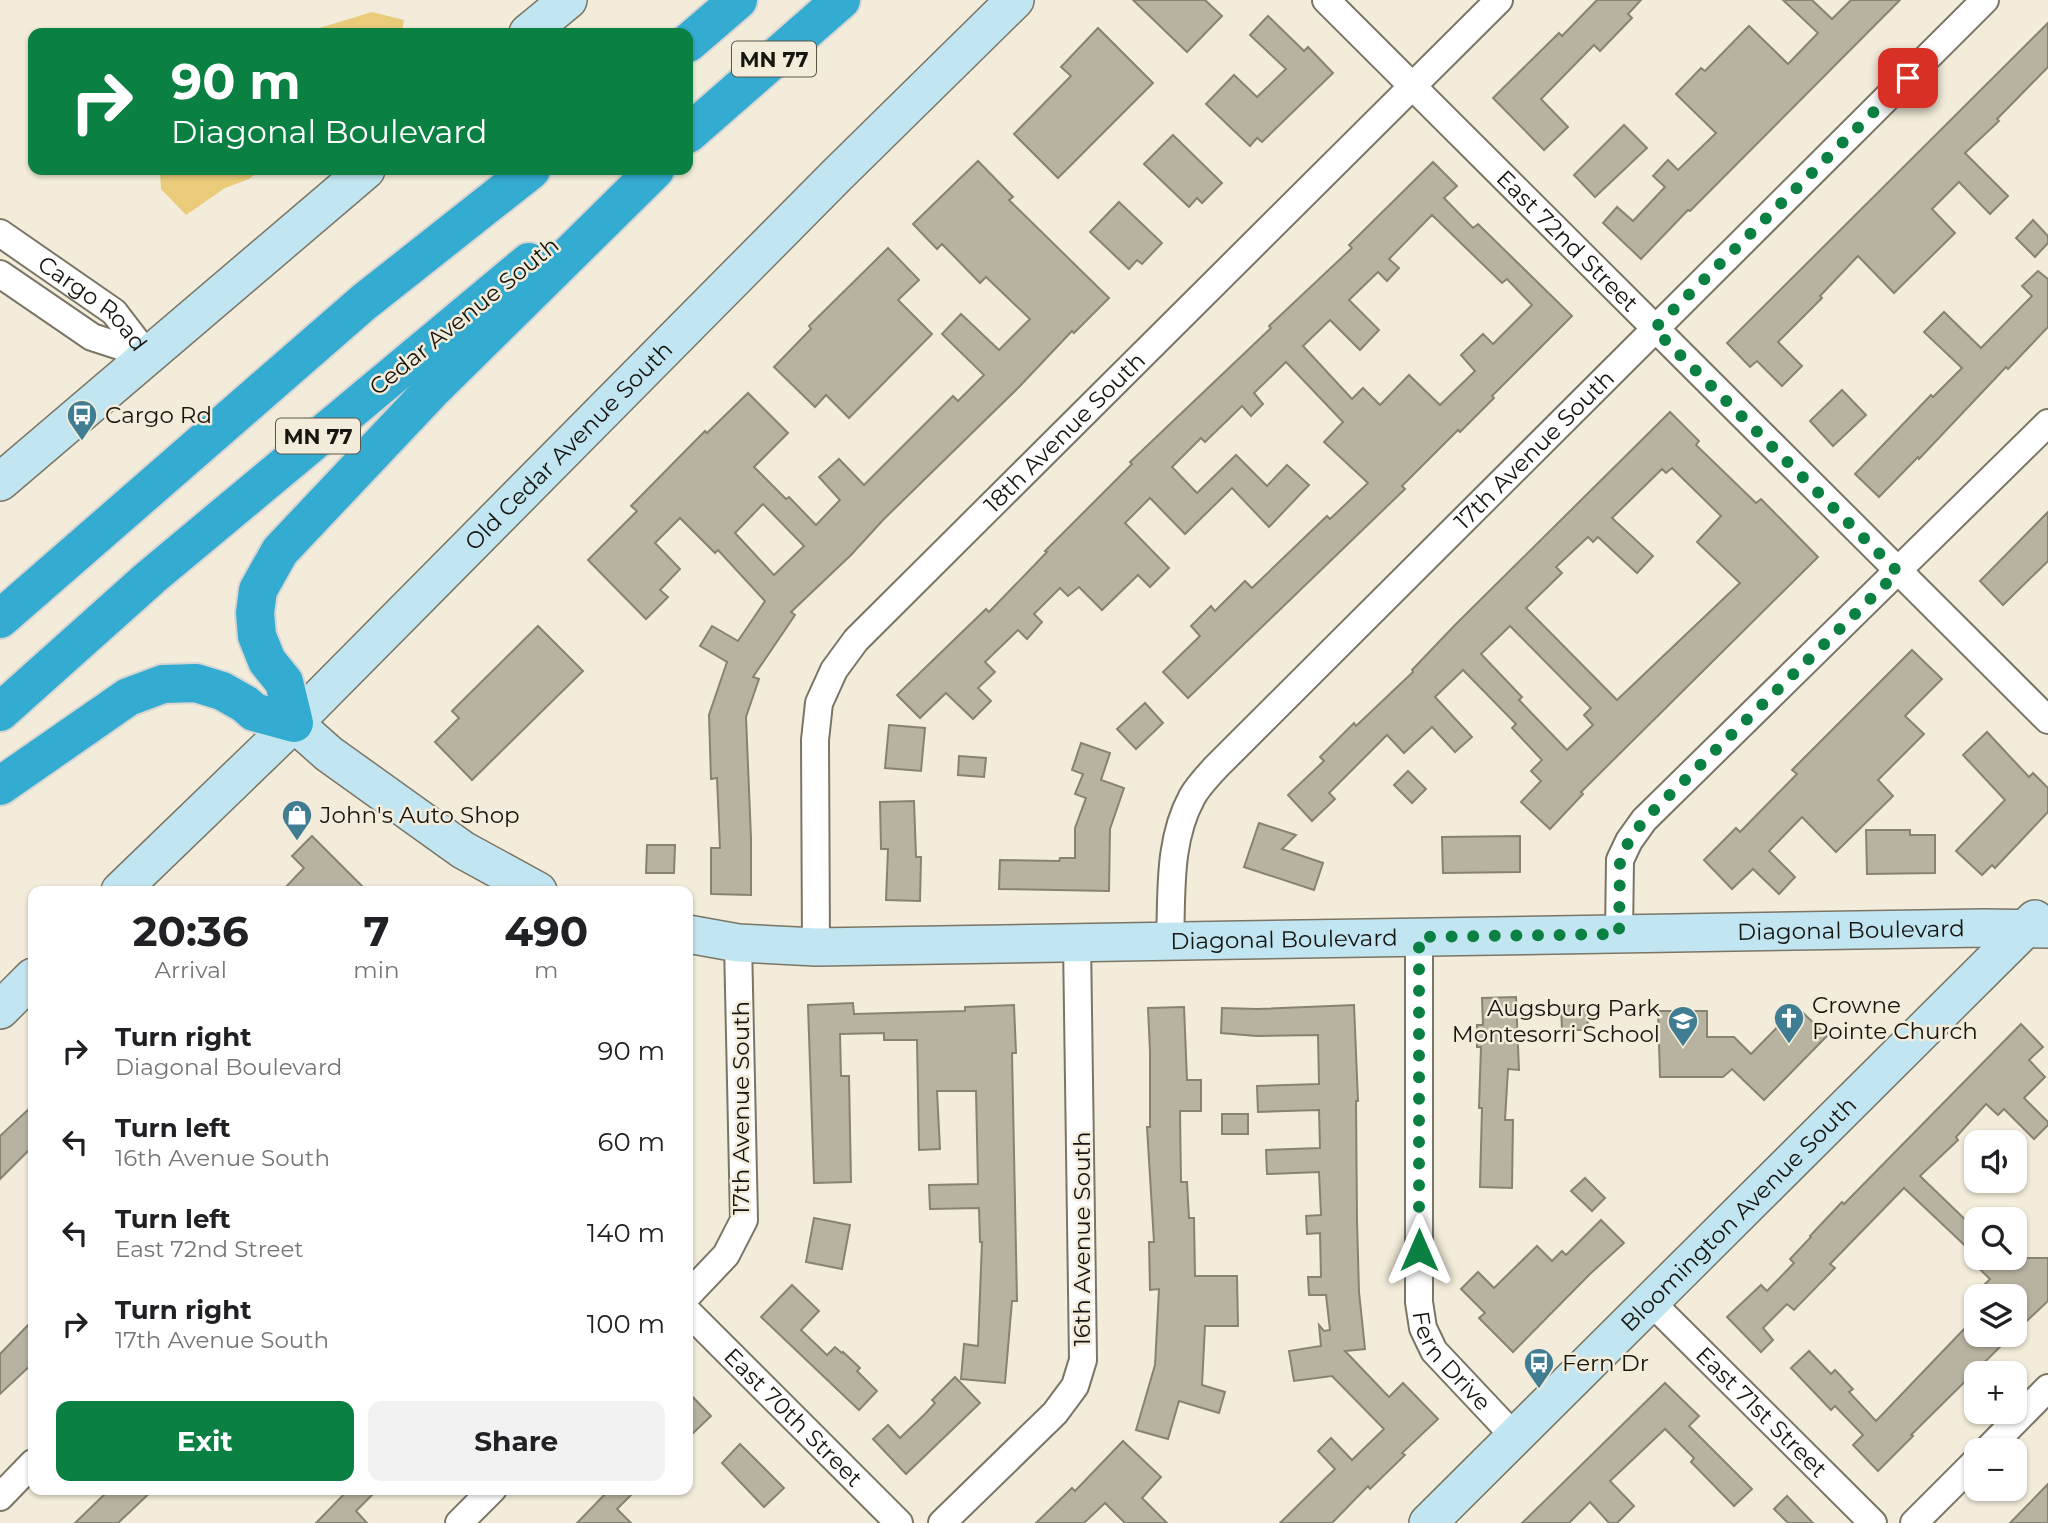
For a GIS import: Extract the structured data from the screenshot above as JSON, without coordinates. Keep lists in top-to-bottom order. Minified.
{"streets":{"highway":["MN 77","Cedar Avenue South"],"street":["East 72nd Street","Cargo Road","18th Avenue South","Old Cedar Avenue South","17th Avenue South","Diagonal Boulevard","Bloomington Avenue South","16th Avenue South","Fern Drive","East 71st Street","East 70th Street"]},"crossings":[["East 72nd Street","18th Avenue South"],["East 72nd Street","17th Avenue South"],["18th Avenue South","Diagonal Boulevard"],["17th Avenue South","Diagonal Boulevard"],["Diagonal Boulevard","Bloomington Avenue South"],["Diagonal Boulevard","16th Avenue South"],["Diagonal Boulevard","Fern Drive"],["Bloomington Avenue South","Fern Drive"],["Bloomington Avenue South","East 71st Street"]],"places":{"bus stop":["Cargo Rd","Fern Dr"],"shop":["John's Auto Shop"],"church":["Crowne Pointe Church"],"school or university":["Augsburg Park Montesorri School"]},"page":{"turn":["90 m","Diagonal Boulevard"],"eta":["20:36","Arrival","7","min","490","m"],"list":[{"name":"Turn right","note":"Diagonal Boulevard","value":"90 m"},{"name":"Turn left","note":"16th Avenue South","value":"60 m"},{"name":"Turn left","note":"East 72nd Street","value":"140 m"},{"name":"Turn right","note":"17th Avenue South","value":"100 m"}],"map_buttons":["+","−"],"buttons":["Exit","Share"]}}
